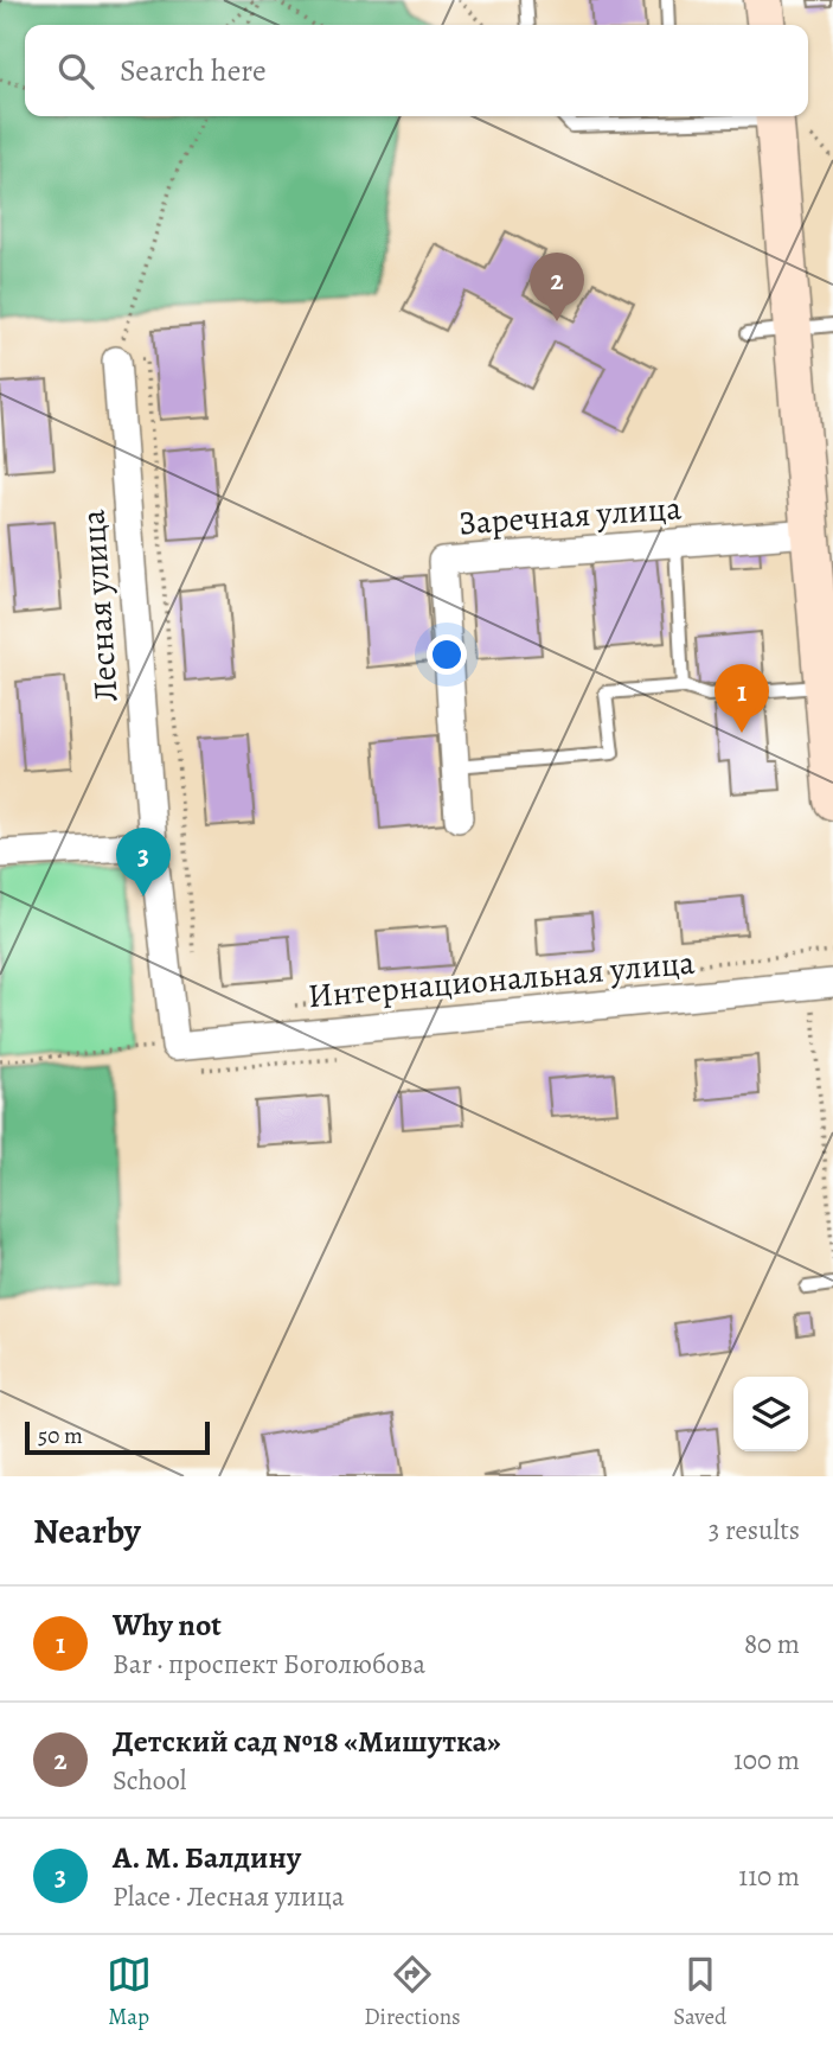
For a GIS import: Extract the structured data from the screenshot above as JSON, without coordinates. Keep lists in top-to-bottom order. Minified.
{"streets":{"street":["Заречная улица","Лесная улица","Интернациональная улица"]},"crossings":[["Лесная улица","Интернациональная улица"]],"scale_bar":"50 m","page":{"search":"Search here","pins":["2","1","3"],"scale":"50 m","heading":["Nearby","3 results"],"list":[{"mark":"1","name":"Why not","note":"Bar · проспект Боголюбова","value":"80 m"},{"mark":"2","name":"Детский сад №18 «Мишутка»","note":"School","value":"100 m"},{"mark":"3","name":"А. М. Балдину","note":"Place · Лесная улица","value":"110 m"}],"nav":["Map","Directions","Saved"]}}
